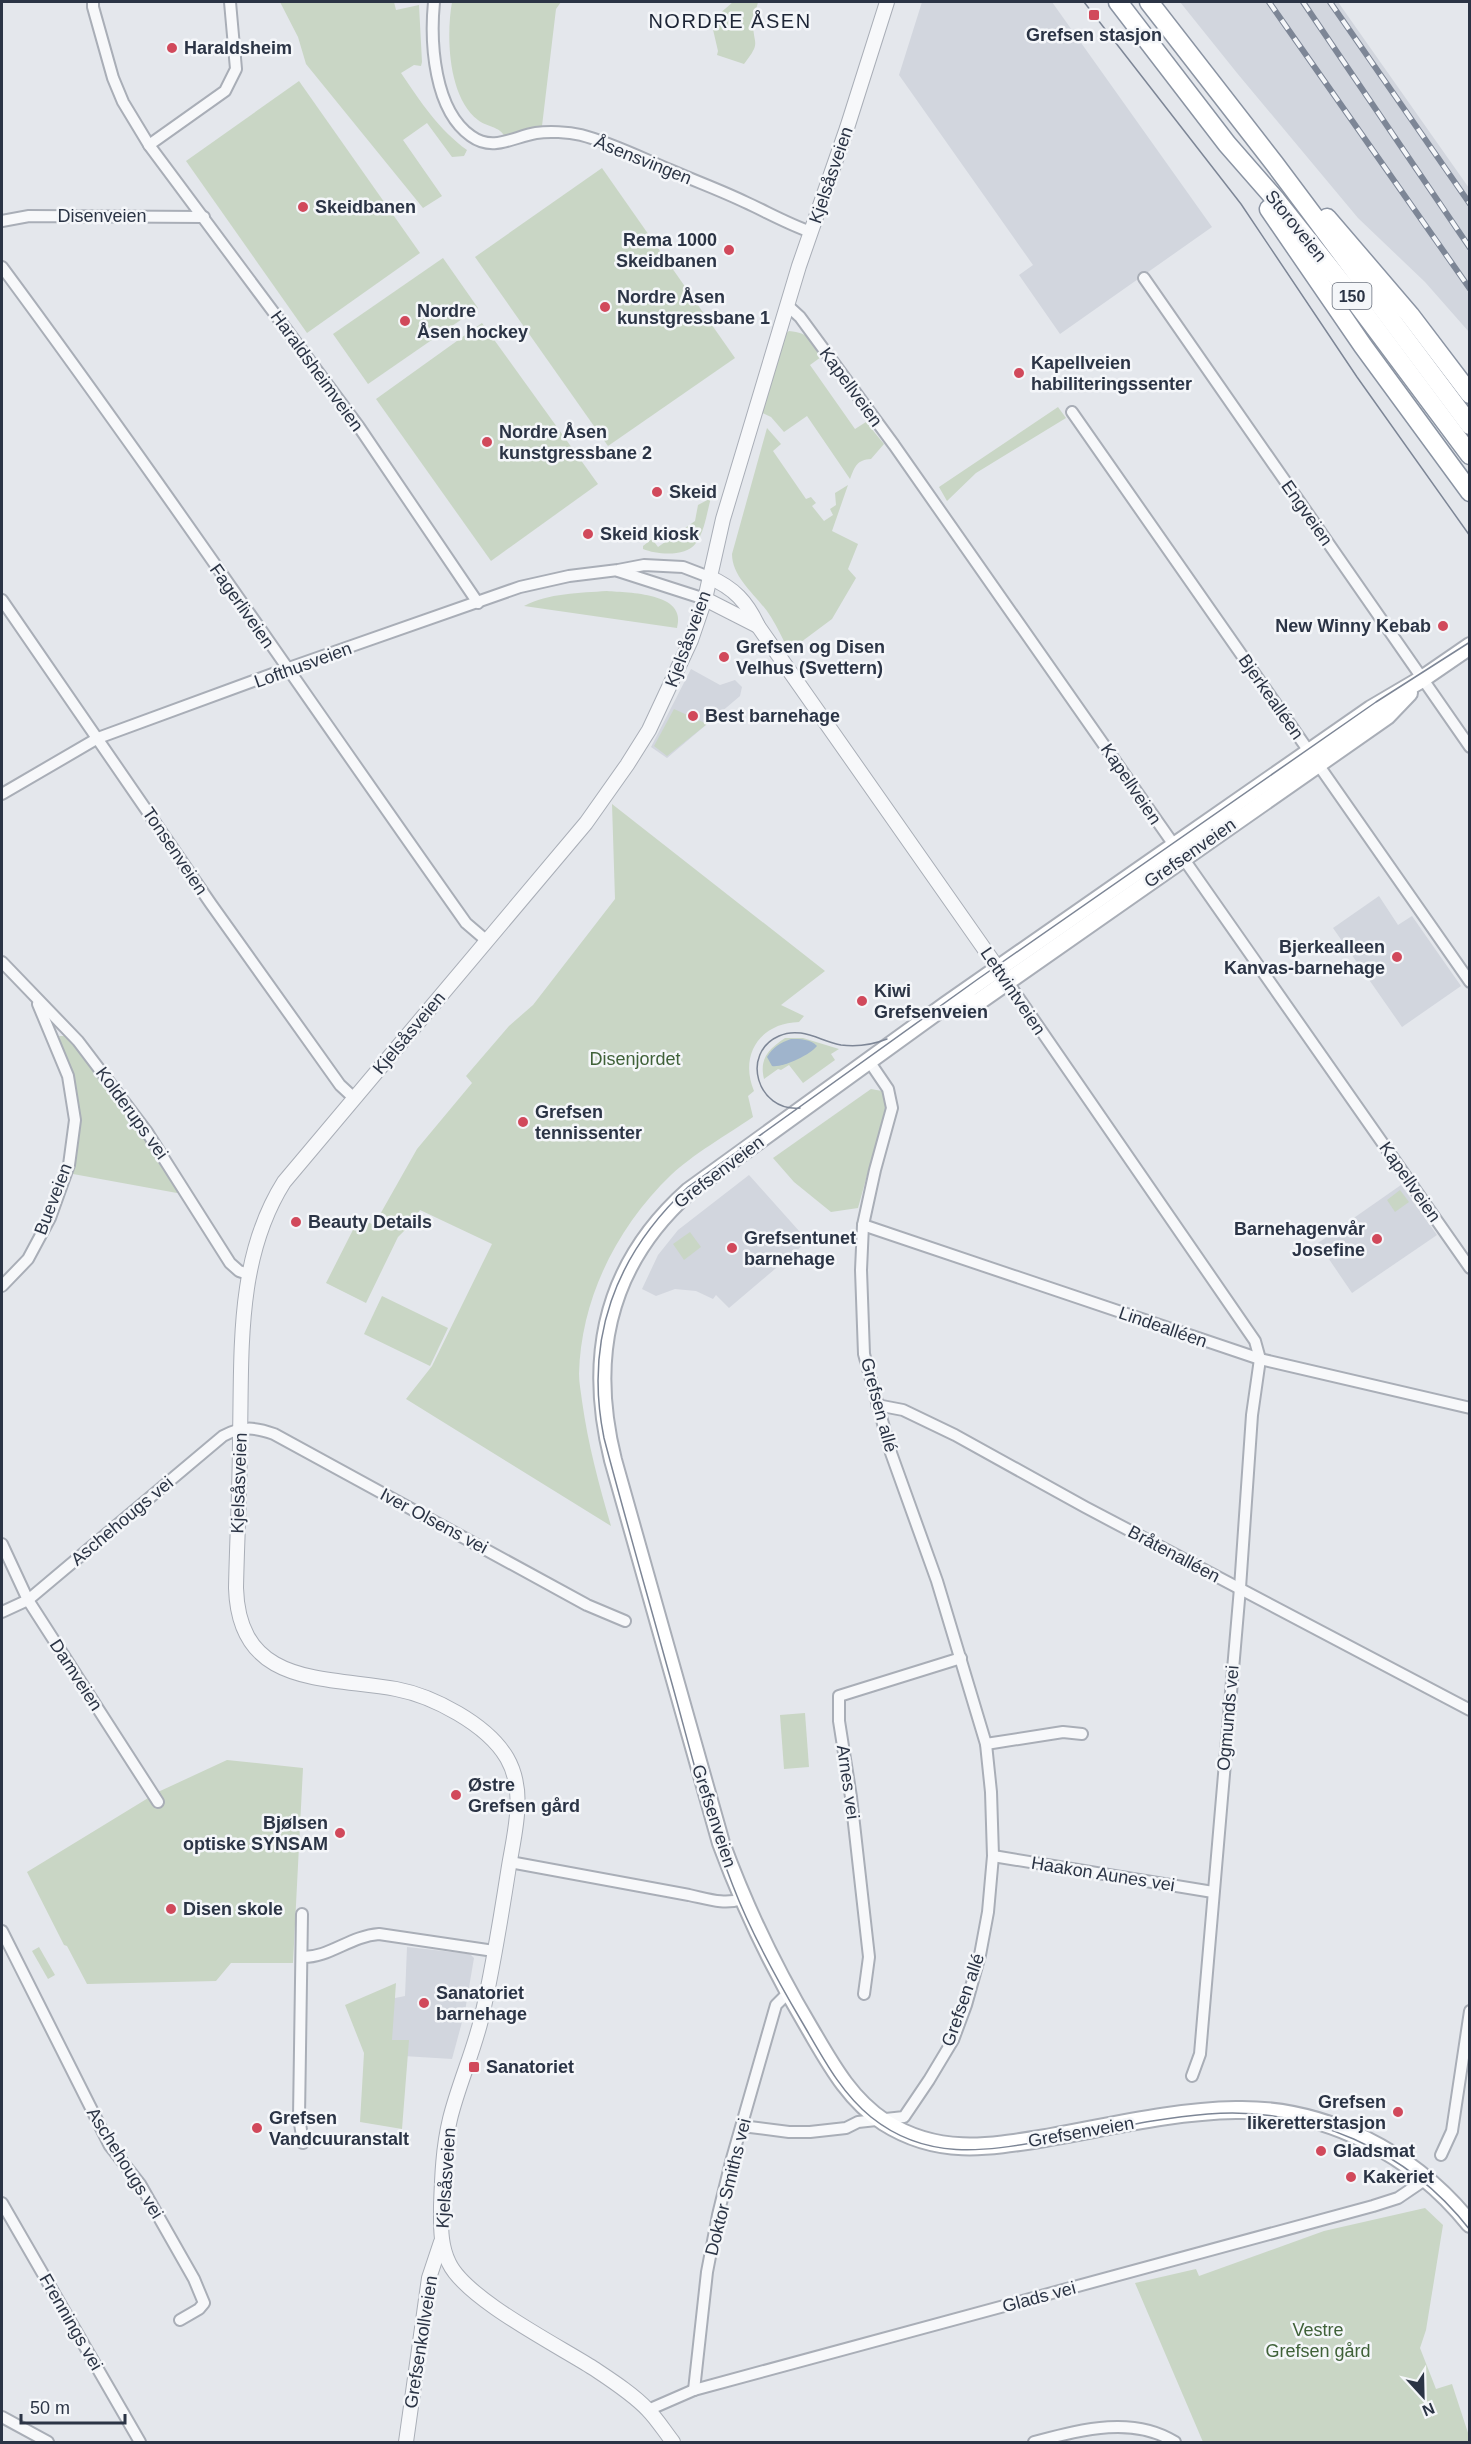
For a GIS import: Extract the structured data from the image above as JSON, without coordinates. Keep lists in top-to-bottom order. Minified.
{"streets":{"highway":["Storoveien","150"],"main road":["Grefsenveien"],"street":["Åsensvingen","Kjelsåsveien","Disenveien","Haraldsheimveien","Kapellveien","Engveien","Fagerliveien","Lofthusveien","Bjerkealléen","Tonsenveien","Lettvintveien","Kolderups vei","Bueveien","Lindealléen","Grefsen allé","Aschehougs vei","Iver Olsens vei","Bråtenalléen","Damveien","Ogmunds vei","Arnes vei","Haakon Aunes vei","Doktor Smiths vei","Glads vei","Frennings vei","Grefsenkollveien"]},"crossings":[["Åsensvingen","Kjelsåsveien"],["Kjelsåsveien","Kapellveien"],["Kjelsåsveien","Fagerliveien"],["Kjelsåsveien","Lofthusveien"],["Kjelsåsveien","Tonsenveien"],["Kjelsåsveien","Lettvintveien"],["Kjelsåsveien","Kolderups vei"],["Kjelsåsveien","Aschehougs vei"],["Kjelsåsveien","Iver Olsens vei"],["Kjelsåsveien","Glads vei"],["Kjelsåsveien","Grefsenkollveien"],["Disenveien","Haraldsheimveien"],["Storoveien","150"],["Haraldsheimveien","Lofthusveien"],["Kapellveien","Grefsenveien"],["Engveien","Grefsenveien"],["Fagerliveien","Lofthusveien"],["Lofthusveien","Tonsenveien"],["Lofthusveien","Lettvintveien"],["Bjerkealléen","Grefsenveien"],["Grefsenveien","Lettvintveien"],["Grefsenveien","Grefsen allé"],["Grefsenveien","Doktor Smiths vei"],["Grefsenveien","Glads vei"],["Lettvintveien","Lindealléen"],["Lettvintveien","Ogmunds vei"],["Kolderups vei","Bueveien"],["Lindealléen","Grefsen allé"],["Lindealléen","Ogmunds vei"],["Grefsen allé","Bråtenalléen"],["Grefsen allé","Arnes vei"],["Grefsen allé","Haakon Aunes vei"],["Grefsen allé","Doktor Smiths vei"],["Aschehougs vei","Iver Olsens vei"],["Aschehougs vei","Damveien"],["Bråtenalléen","Ogmunds vei"],["Ogmunds vei","Haakon Aunes vei"],["Doktor Smiths vei","Glads vei"]],"districts":["NORDRE ÅSEN"],"parks":["Disenjordet","Vestre Grefsen gård"],"places":{"transit":["Grefsen stasjon","Sanatoriet"],"other":["Haraldsheim","Skeidbanen","Rema 1000 Skeidbanen","Nordre Åsen kunstgressbane 1","Nordre Åsen hockey","Kapellveien habiliteringssenter","Nordre Åsen kunstgressbane 2","Skeid","Skeid kiosk","New Winny Kebab","Grefsen og Disen Velhus (Svettern)","Best barnehage","Bjerkealleen Kanvas-barnehage","Kiwi Grefsenveien","Grefsen tennissenter","Beauty Details","Barnehagenvår Josefine","Grefsentunet barnehage","Østre Grefsen gård","Bjølsen optiske SYNSAM","Disen skole","Sanatoriet barnehage","Grefsen likeretterstasjon","Grefsen Vandcuuranstalt","Gladsmat","Kakeriet"]},"scale_bar":"50 m","north":"bottom"}
